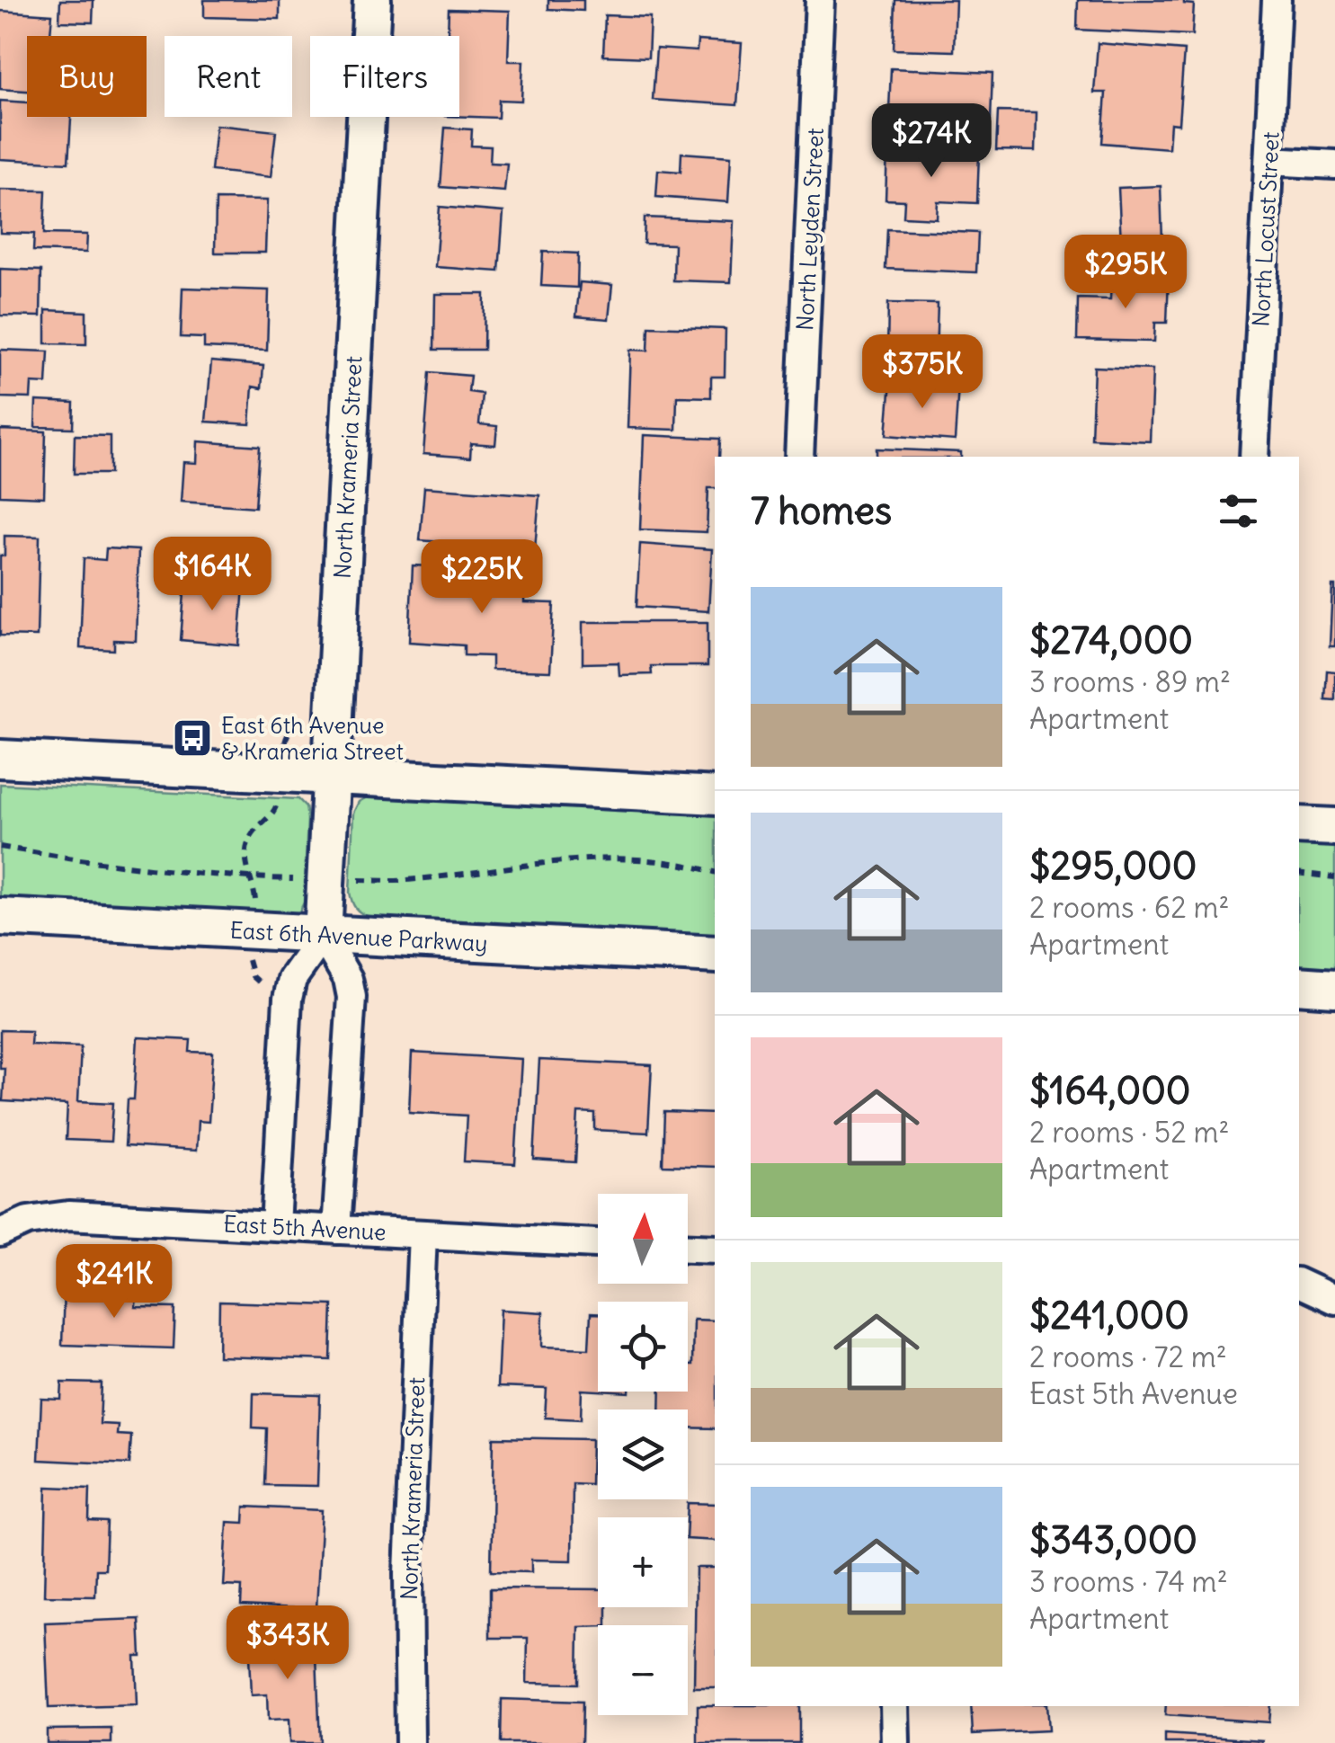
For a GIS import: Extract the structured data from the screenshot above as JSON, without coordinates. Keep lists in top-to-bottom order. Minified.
{"streets":{"main road":["North Krameria Street","East 6th Avenue Parkway"],"street":["North Leyden Street","North Locust Street","East 5th Avenue"]},"crossings":[["North Krameria Street","East 6th Avenue Parkway"],["North Krameria Street","East 5th Avenue"]],"places":{"bus stop":["East 6th Avenue & Krameria Street"]},"north":"top","page":{"chip":["Buy","Rent","Filters"],"price":["$274K","$295K","$375K","$164K","$225K","$241K","$343K"],"heading":"7 homes","list":[{"name":"$274,000","note":"3 rooms · 89 m² · Apartment"},{"name":"$295,000","note":"2 rooms · 62 m² · Apartment"},{"name":"$164,000","note":"2 rooms · 52 m² · Apartment"},{"name":"$241,000","note":"2 rooms · 72 m² · East 5th Avenue"},{"name":"$343,000","note":"3 rooms · 74 m² · Apartment"}],"map_buttons":["+","−"]}}
